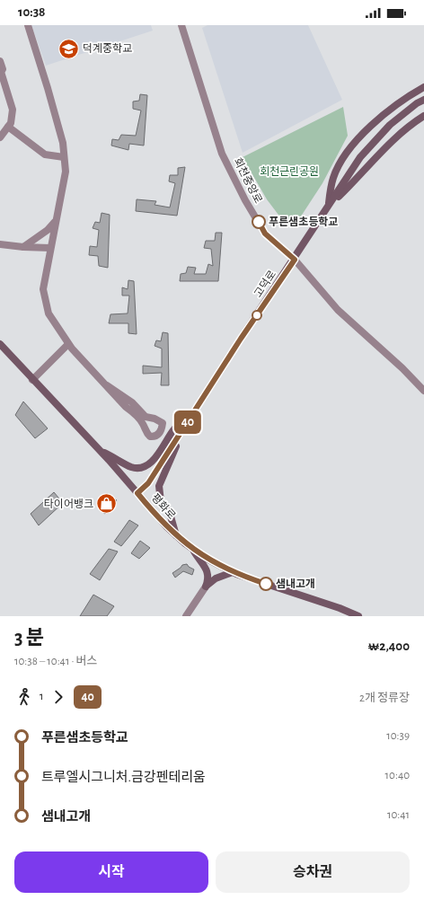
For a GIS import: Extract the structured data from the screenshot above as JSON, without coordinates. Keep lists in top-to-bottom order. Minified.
{"streets":{"main road":["고덕로","평화로"],"street":["회천중앙로"]},"crossings":[["회천중앙로","고덕로"],["고덕로","평화로"]],"parks":["회천근린공원"],"places":{"school or university":["덕계중학교"],"other":["푸른샘초등학교","샘내고개"],"shop":["타이어뱅크"]},"lines":["bus line 40"],"page":{"status":"10:38","on_map":"40","heading":["3 분","10:38 – 10:41 · 버스","₩2,400"],"legs":["1","40","2개 정류장"],"list":[{"name":"푸른샘초등학교","value":"10:39"},{"name":"트루엘시그니처.금강펜테리움","value":"10:40"},{"name":"샘내고개","value":"10:41"}],"buttons":["시작","승차권"]}}
